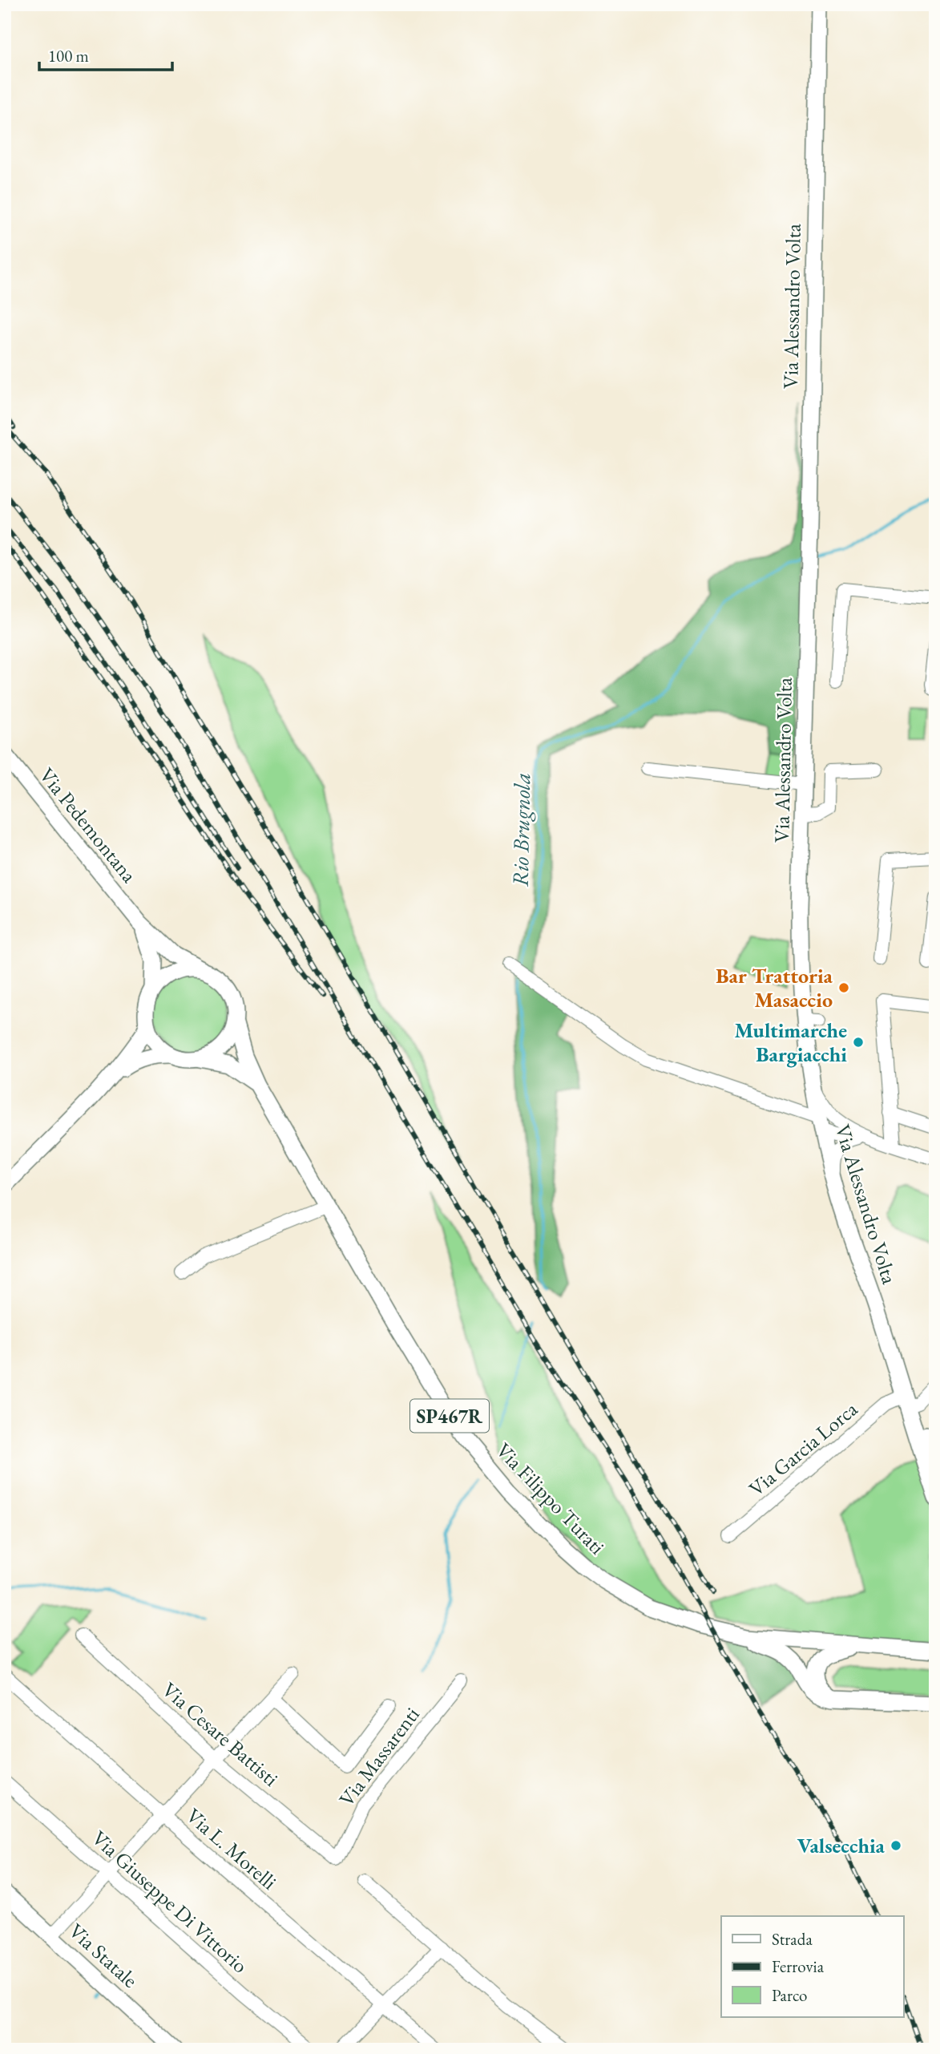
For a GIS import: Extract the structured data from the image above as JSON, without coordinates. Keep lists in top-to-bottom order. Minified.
{"streets":{"main road":["Via Alessandro Volta","Via Pedemontana","SP467R","Via Filippo Turati","Via Statale"],"street":["Via Garcia Lorca","Via Cesare Battisti","Via Massarenti","Via L. Morelli","Via Giuseppe Di Vittorio"]},"crossings":[["Via Alessandro Volta","Via Garcia Lorca"],["SP467R","Via Filippo Turati"],["Via Cesare Battisti","Via Massarenti"]],"water":["Rio Brugnola"],"places":["Bar Trattoria Masaccio","Multimarche Bargiacchi","Valsecchia"],"legend":["Strada","Ferrovia","Parco"],"scale_bar":"100 m"}
